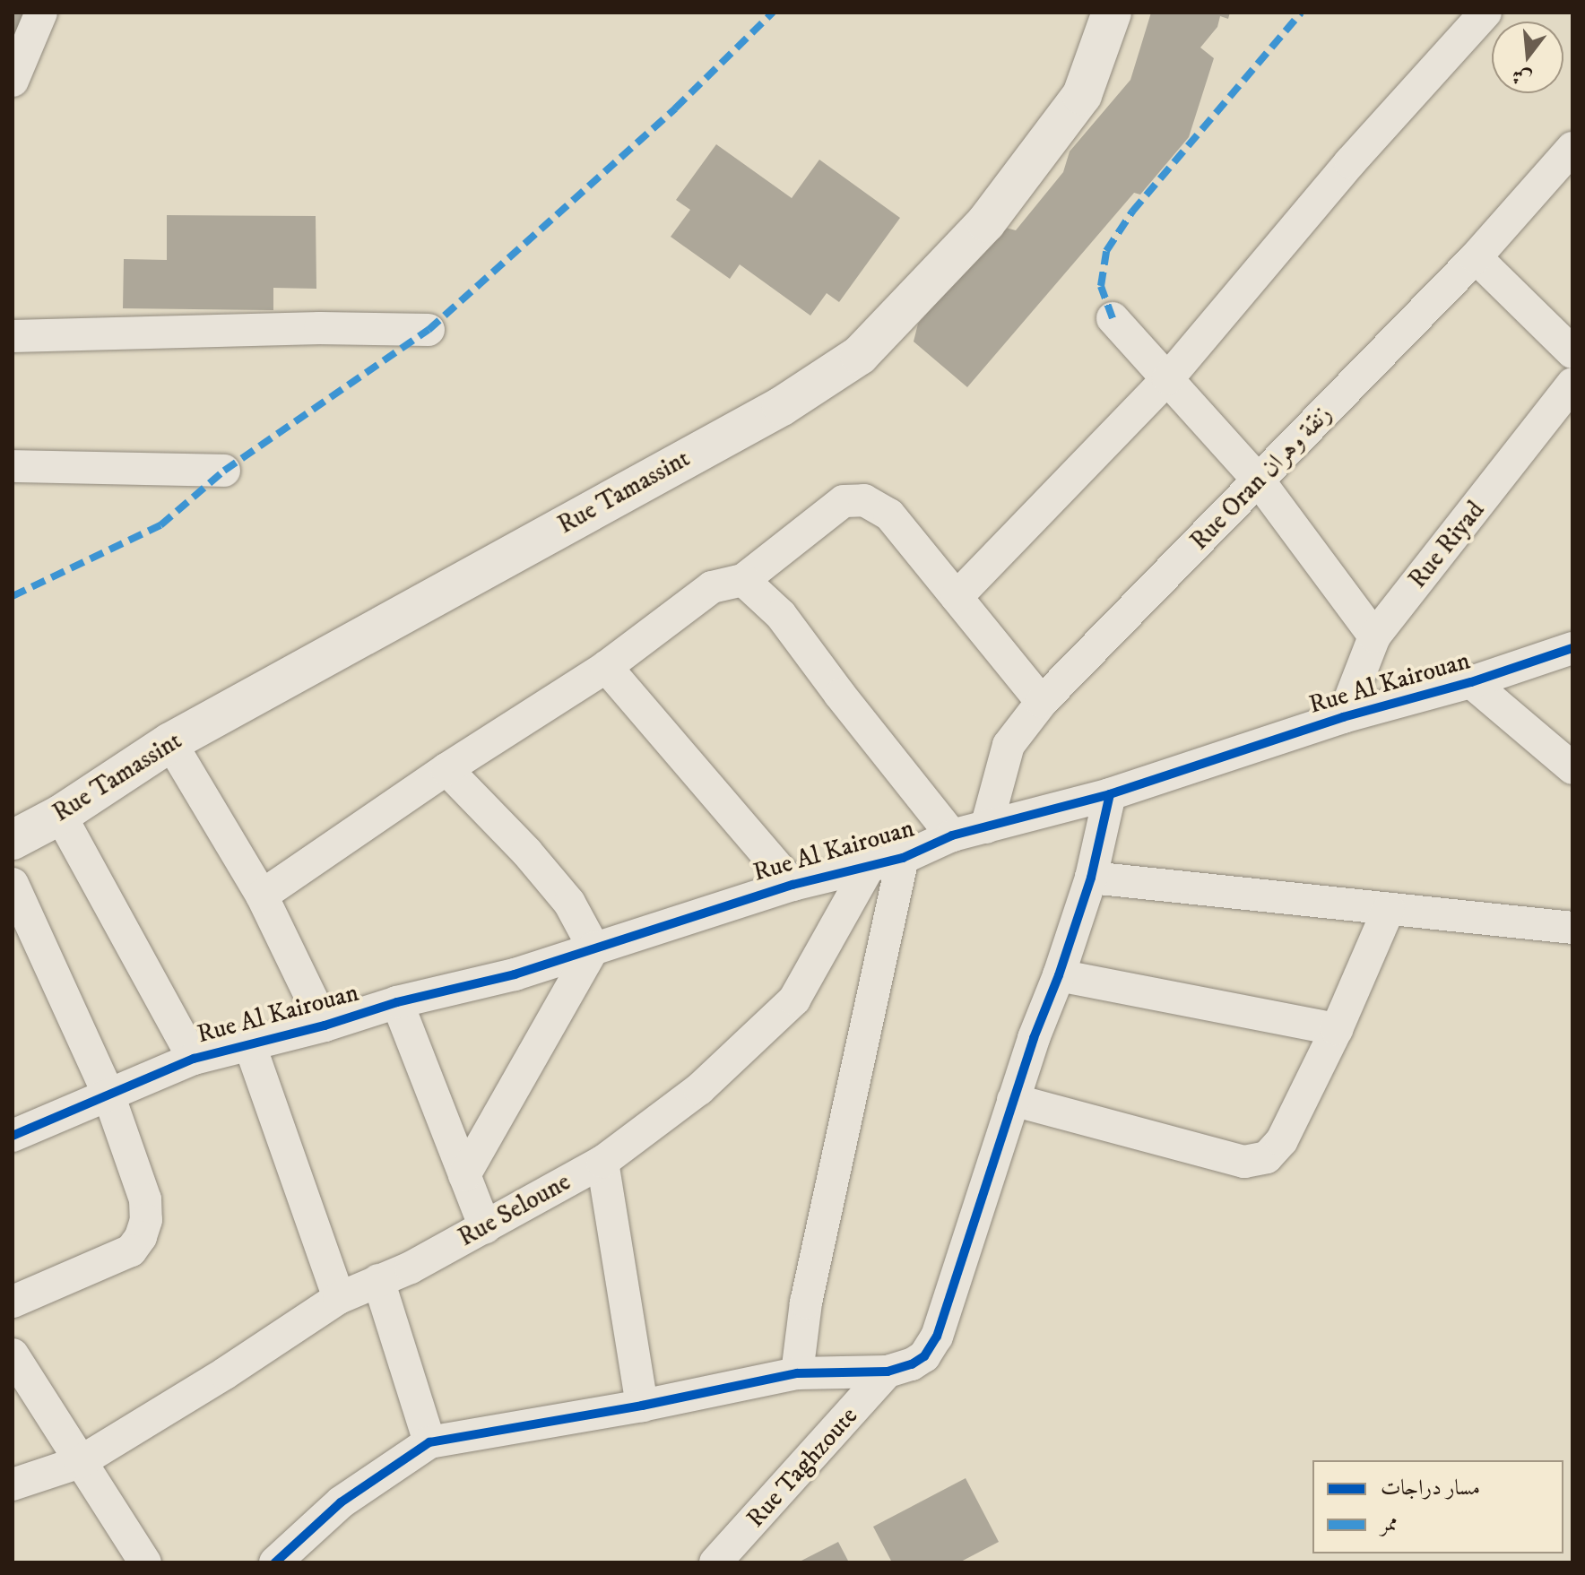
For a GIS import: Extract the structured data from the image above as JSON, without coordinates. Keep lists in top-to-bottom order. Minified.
{"streets":{"main road":["Rue Tamassint"],"street":["Rue Oran زنقة وهران","Rue Riyad","Rue Al Kairouan","Rue Seloune","Rue Taghzoute"]},"crossings":[["Rue Oran زنقة وهران","Rue Al Kairouan"],["Rue Riyad","Rue Al Kairouan"],["Rue Al Kairouan","Rue Seloune"]],"legend":["مسار دراجات","ممر"],"north":"bottom"}
